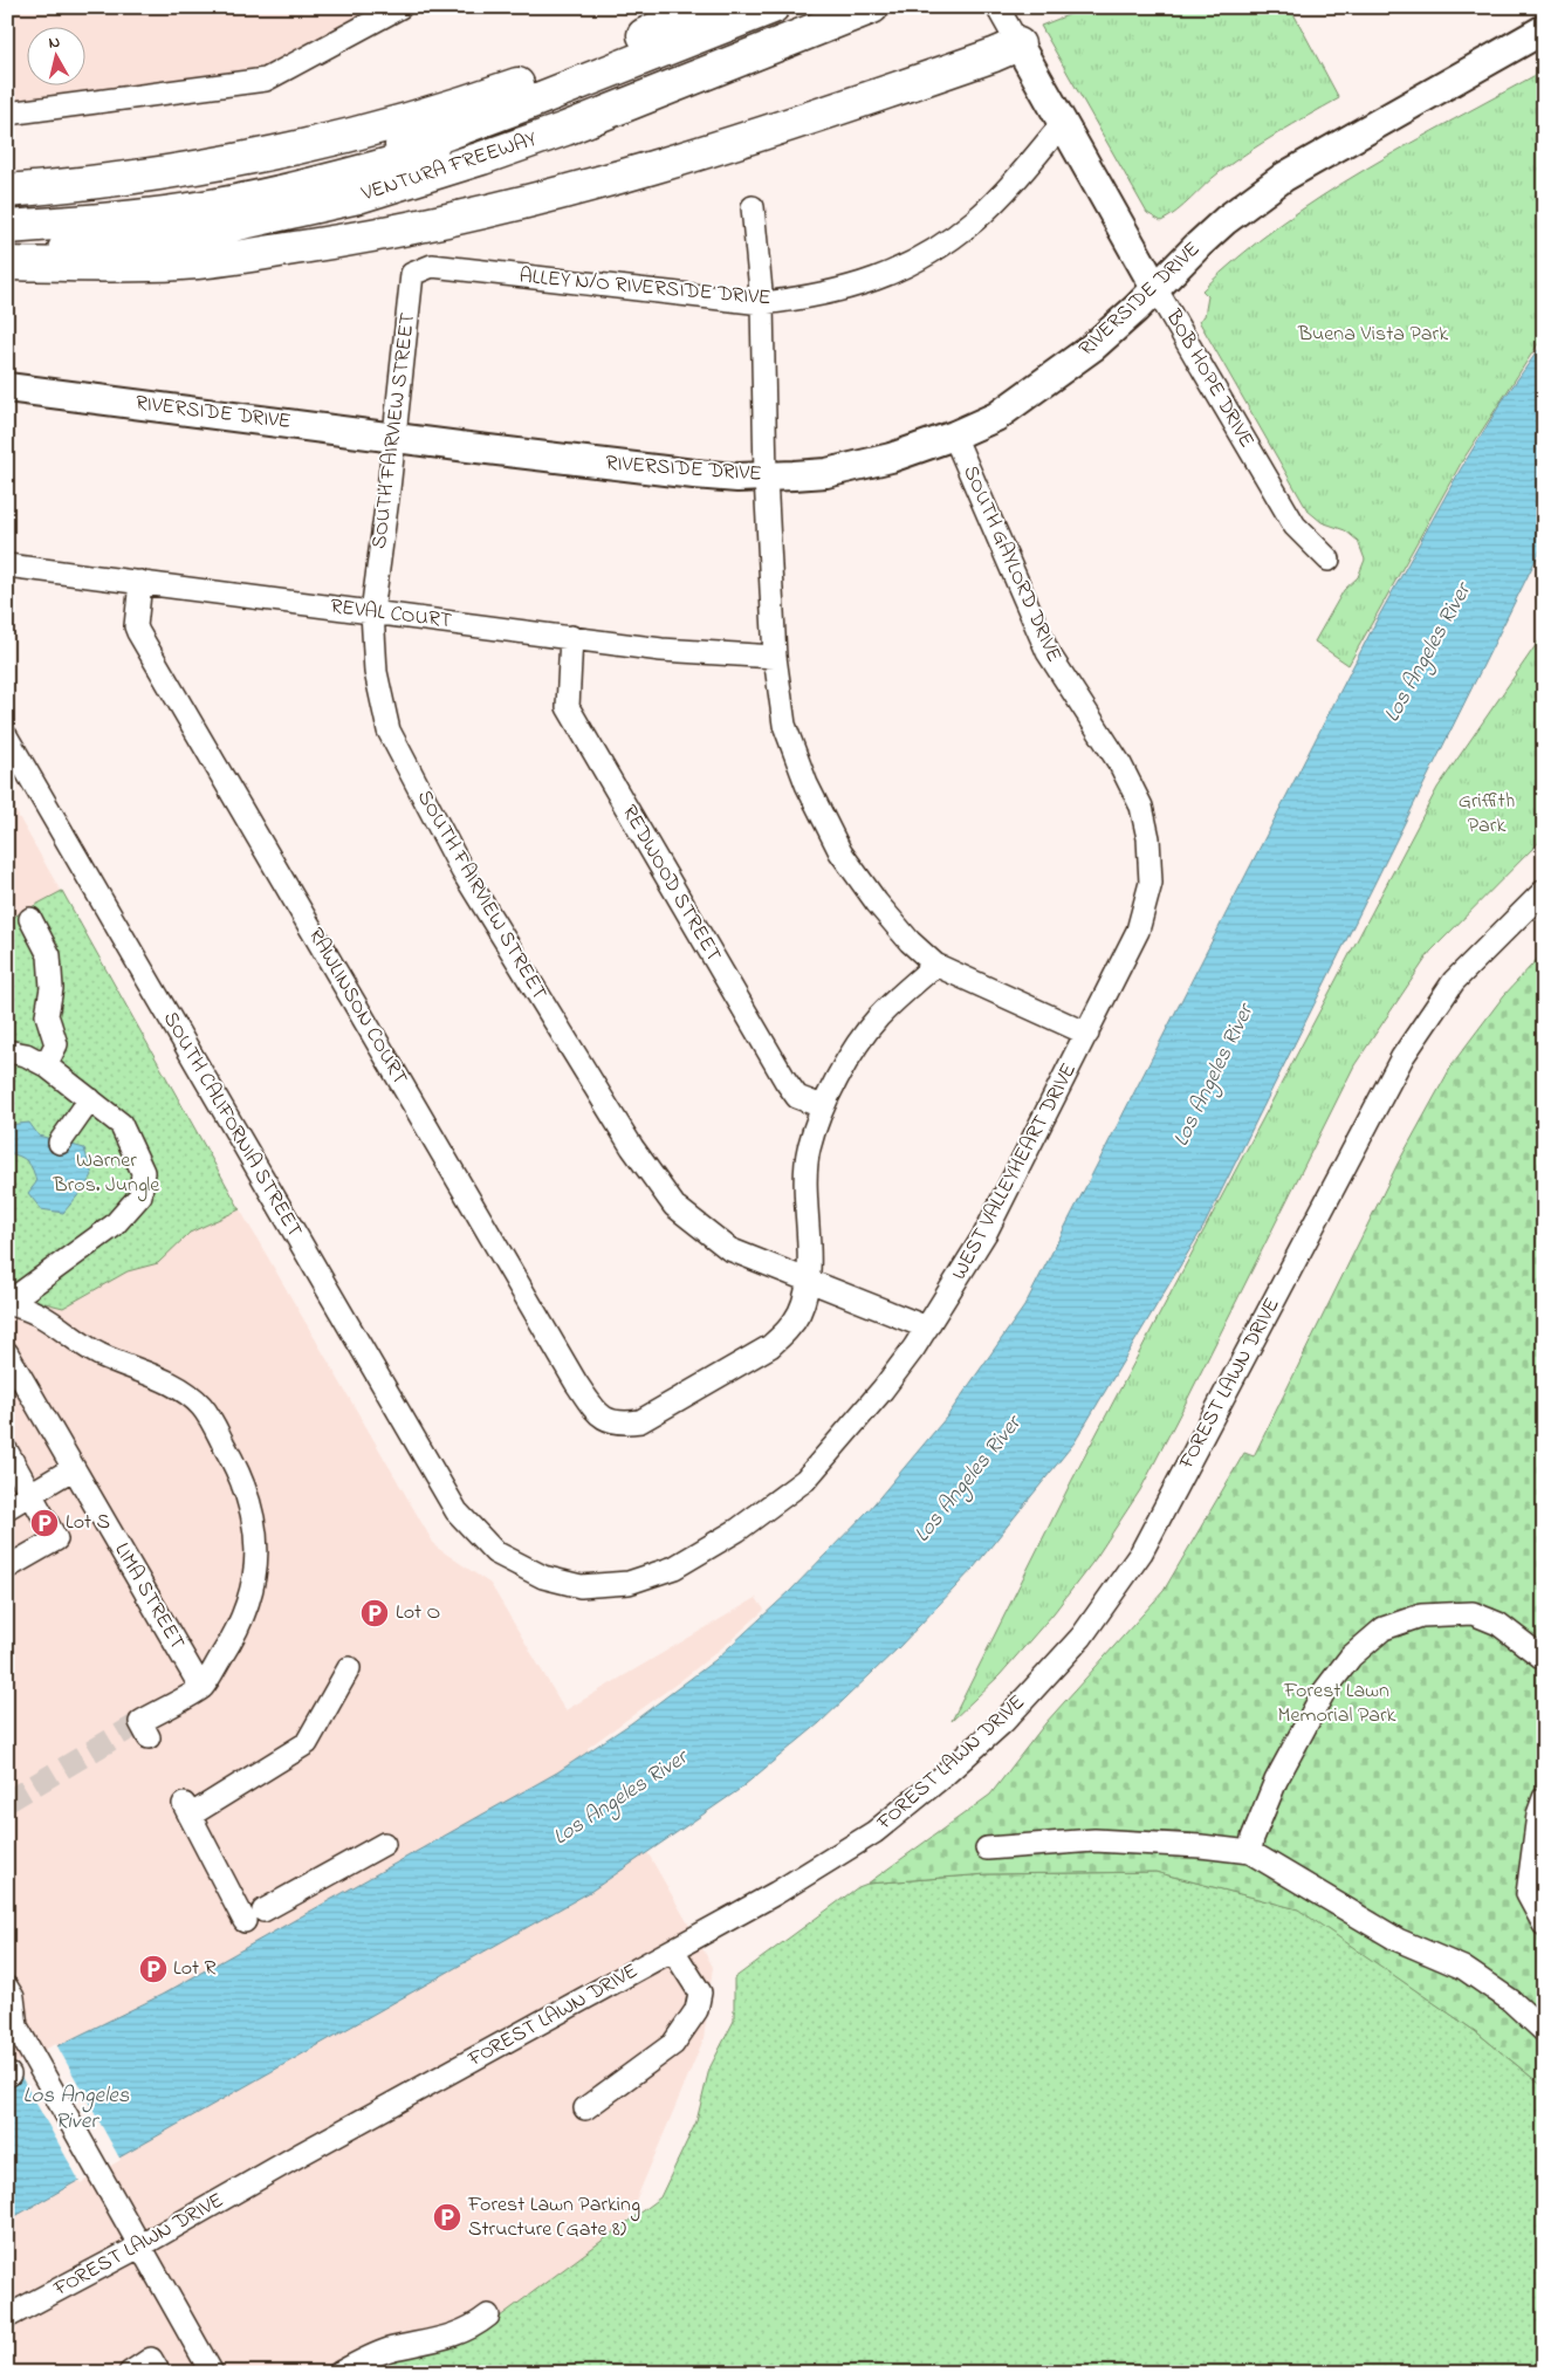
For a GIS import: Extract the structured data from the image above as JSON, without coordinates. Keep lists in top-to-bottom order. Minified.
{"streets":{"highway":["VENTURA FREEWAY"],"main road":["RIVERSIDE DRIVE","BOB HOPE DRIVE"],"street":["ALLEY N/O RIVERSIDE DRIVE","SOUTH FAIRVIEW STREET","SOUTH GAYLORD DRIVE","REVAL COURT","REDWOOD STREET","RAWLINSON COURT","SOUTH CALIFORNIA STREET","WEST VALLEYHEART DRIVE","FOREST LAWN DRIVE","LIMA STREET"]},"crossings":[["ALLEY N/O RIVERSIDE DRIVE","BOB HOPE DRIVE"],["ALLEY N/O RIVERSIDE DRIVE","SOUTH FAIRVIEW STREET"],["RIVERSIDE DRIVE","BOB HOPE DRIVE"],["RIVERSIDE DRIVE","SOUTH FAIRVIEW STREET"],["RIVERSIDE DRIVE","SOUTH GAYLORD DRIVE"],["SOUTH FAIRVIEW STREET","REVAL COURT"],["SOUTH FAIRVIEW STREET","RAWLINSON COURT"],["SOUTH FAIRVIEW STREET","WEST VALLEYHEART DRIVE"],["SOUTH GAYLORD DRIVE","WEST VALLEYHEART DRIVE"],["REVAL COURT","REDWOOD STREET"],["REVAL COURT","RAWLINSON COURT"],["SOUTH CALIFORNIA STREET","WEST VALLEYHEART DRIVE"]],"water":["Los Angeles River"],"parks":["Buena Vista Park","Griffith Park","Warner Bros. Jungle","Forest Lawn Memorial Park"],"places":{"parking":["Lot S","Lot O","Lot R","Forest Lawn Parking Structure (Gate 8)"]},"north":"top"}
